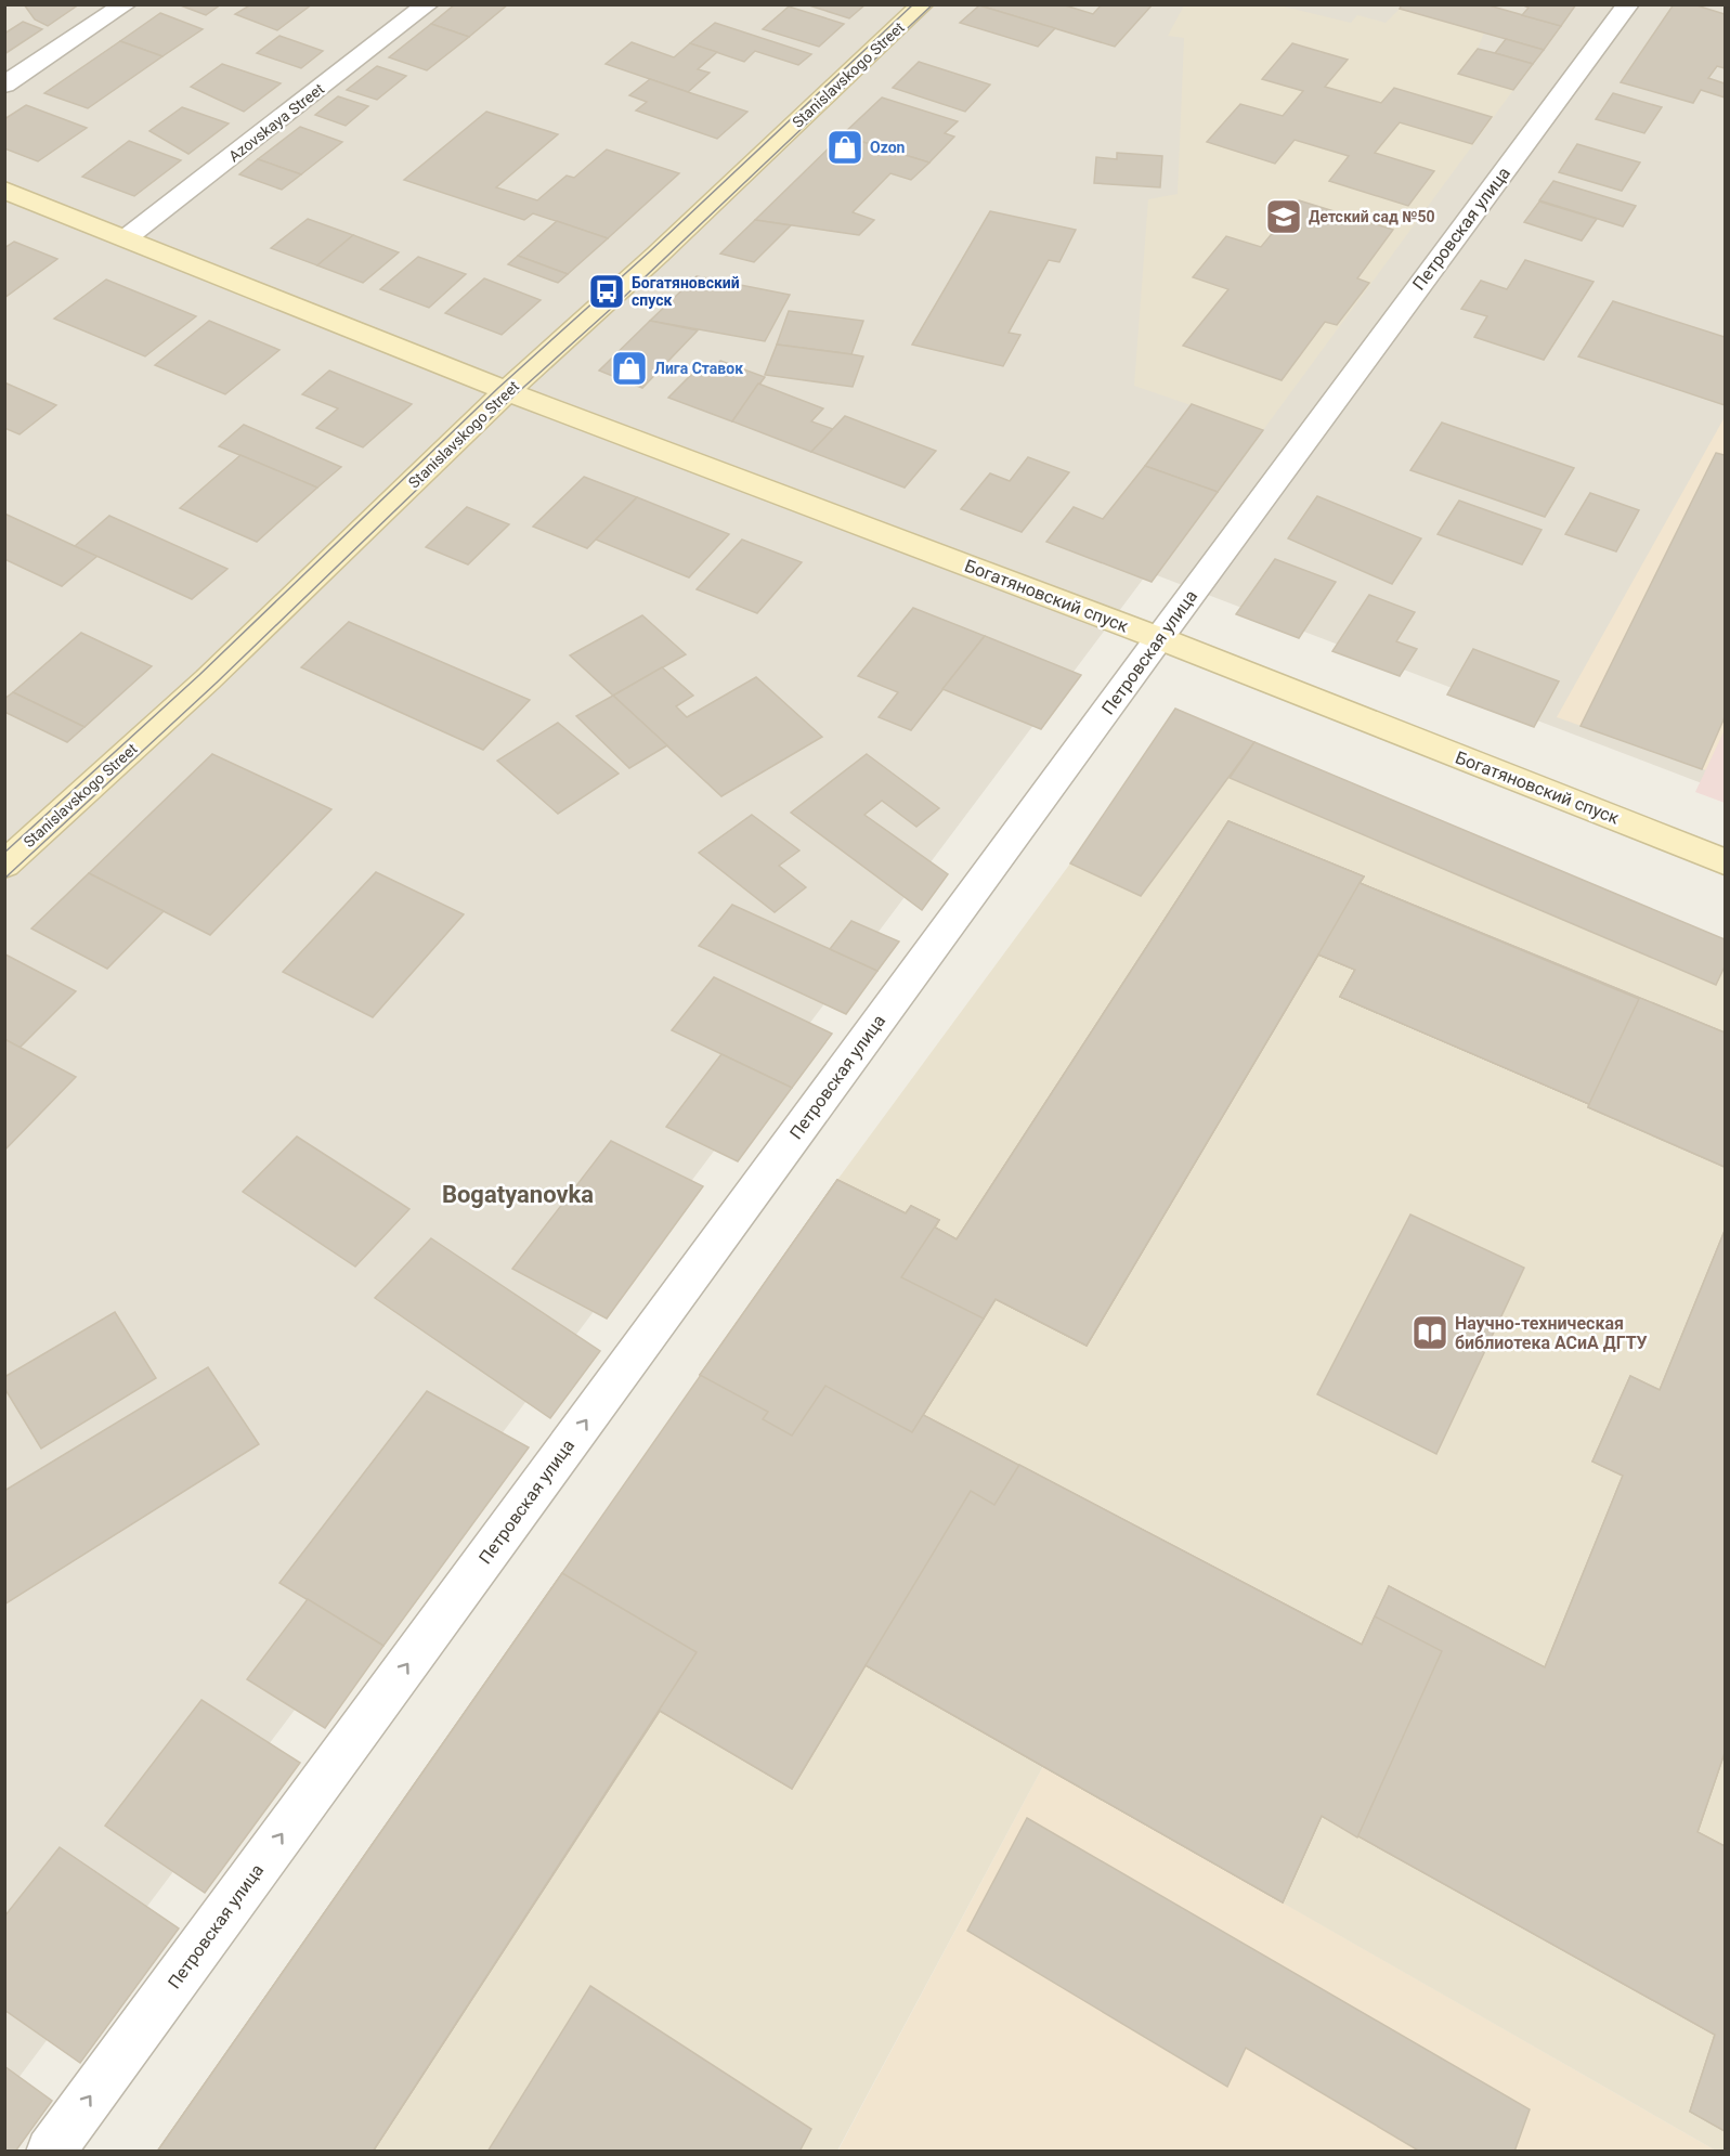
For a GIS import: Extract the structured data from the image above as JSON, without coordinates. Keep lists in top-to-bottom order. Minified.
{"streets":{"street":["Stanislavskogo Street","Azovskaya Street","Петровская улица","Богатяновский спуск"]},"crossings":[["Stanislavskogo Street","Богатяновский спуск"],["Azovskaya Street","Богатяновский спуск"],["Петровская улица","Богатяновский спуск"]],"one_way":["Петровская улица"],"districts":["Bogatyanovka"],"places":{"shop":["Ozon","Лига Ставок"],"school or university":["Детский сад №50"],"bus stop":["Богатяновский спуск"],"library":["Научно-техническая библиотека АСиА ДГТУ"]}}
